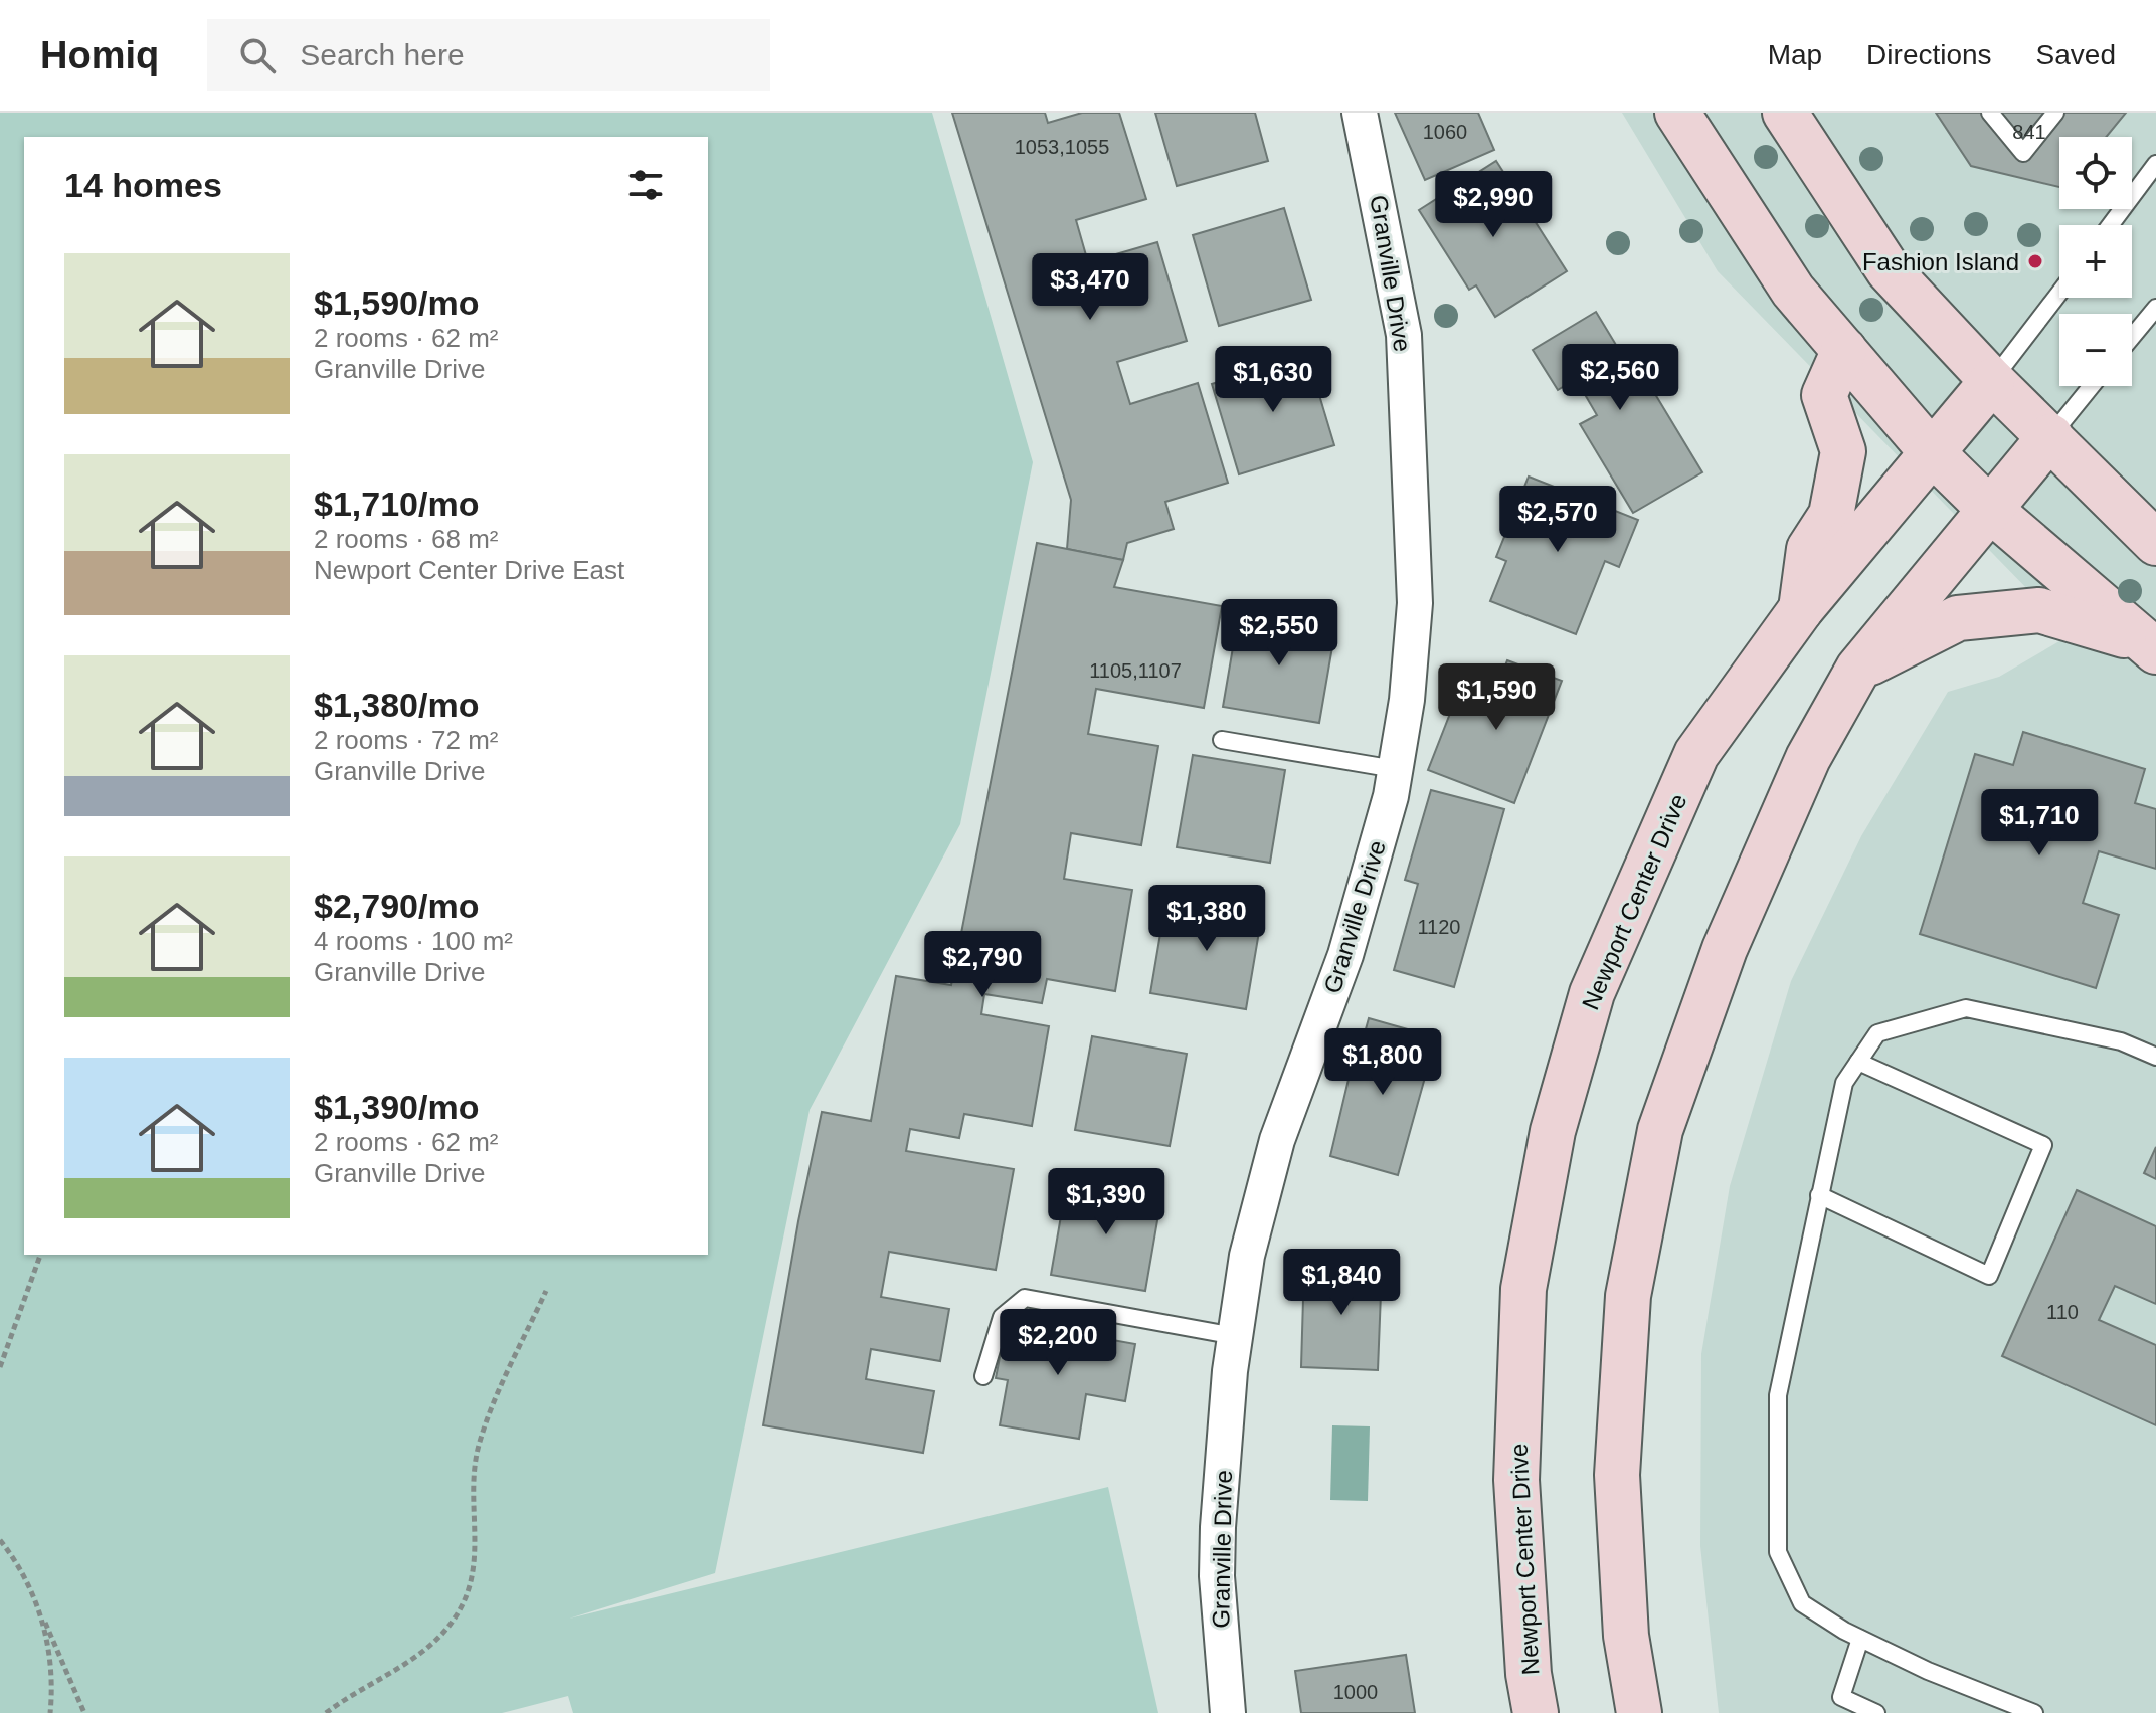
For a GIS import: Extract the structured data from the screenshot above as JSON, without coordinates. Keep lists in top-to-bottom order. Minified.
{"streets":{"main road":["Newport Center Drive"],"street":["Granville Drive"]},"places":["Fashion Island"],"house_numbers":["1060","841","1053,1055","1105,1107","1120","110","1000"],"page":{"header":"Homiq","search":"Search here","nav":["Map","Directions","Saved"],"map_buttons":["+","−"],"heading":"14 homes","price":["$2,990","$3,470","$2,560","$1,630","$2,570","$2,550","$1,590","$1,710","$1,380","$2,790","$1,800","$1,390","$1,840","$2,200"],"list":[{"name":"$1,590/mo","note":"2 rooms · 62 m² · Granville Drive"},{"name":"$1,710/mo","note":"2 rooms · 68 m² · Newport Center Drive East"},{"name":"$1,380/mo","note":"2 rooms · 72 m² · Granville Drive"},{"name":"$2,790/mo","note":"4 rooms · 100 m² · Granville Drive"},{"name":"$1,390/mo","note":"2 rooms · 62 m² · Granville Drive"}]}}
